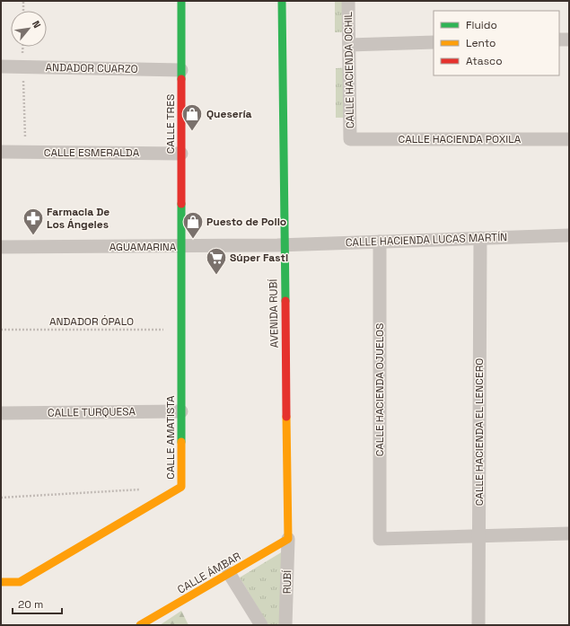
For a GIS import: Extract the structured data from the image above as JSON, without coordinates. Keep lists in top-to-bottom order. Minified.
{"streets":{"street":["ANDADOR CUARZO","CALLE HACIENDA OCHIL","CALLE TRES","CALLE HACIENDA POXILA","CALLE ESMERALDA","CALLE HACIENDA LUCAS MARTÍN","AGUAMARINA","AVENIDA RUBÍ","CALLE HACIENDA OJUELOS","CALLE TURQUESA","CALLE HACIENDA EL LENCERO","CALLE AMATISTA","CALLE ÁMBAR","RUBÍ"],"path":["ANDADOR ÓPALO"]},"crossings":[["ANDADOR CUARZO","CALLE TRES"],["CALLE HACIENDA OCHIL","CALLE HACIENDA POXILA"],["CALLE TRES","CALLE ESMERALDA"],["CALLE TRES","AGUAMARINA"],["CALLE TRES","CALLE AMATISTA"],["CALLE HACIENDA LUCAS MARTÍN","AGUAMARINA"],["CALLE HACIENDA LUCAS MARTÍN","AVENIDA RUBÍ"],["CALLE HACIENDA LUCAS MARTÍN","CALLE HACIENDA OJUELOS"],["CALLE HACIENDA LUCAS MARTÍN","CALLE HACIENDA EL LENCERO"],["AGUAMARINA","AVENIDA RUBÍ"],["AGUAMARINA","CALLE AMATISTA"],["AVENIDA RUBÍ","CALLE ÁMBAR"],["AVENIDA RUBÍ","RUBÍ"],["ANDADOR ÓPALO","CALLE AMATISTA"],["CALLE HACIENDA OJUELOS","CALLE HACIENDA EL LENCERO"],["CALLE TURQUESA","CALLE AMATISTA"],["CALLE ÁMBAR","RUBÍ"]],"places":{"shop":["Quesería","Puesto de Pollo"],"pharmacy":["Farmacia De Los Ángeles"],"supermarket":["Súper Fasti"]},"legend":["Fluido","Lento","Atasco"],"scale_bar":"20 m","north":"top right"}
